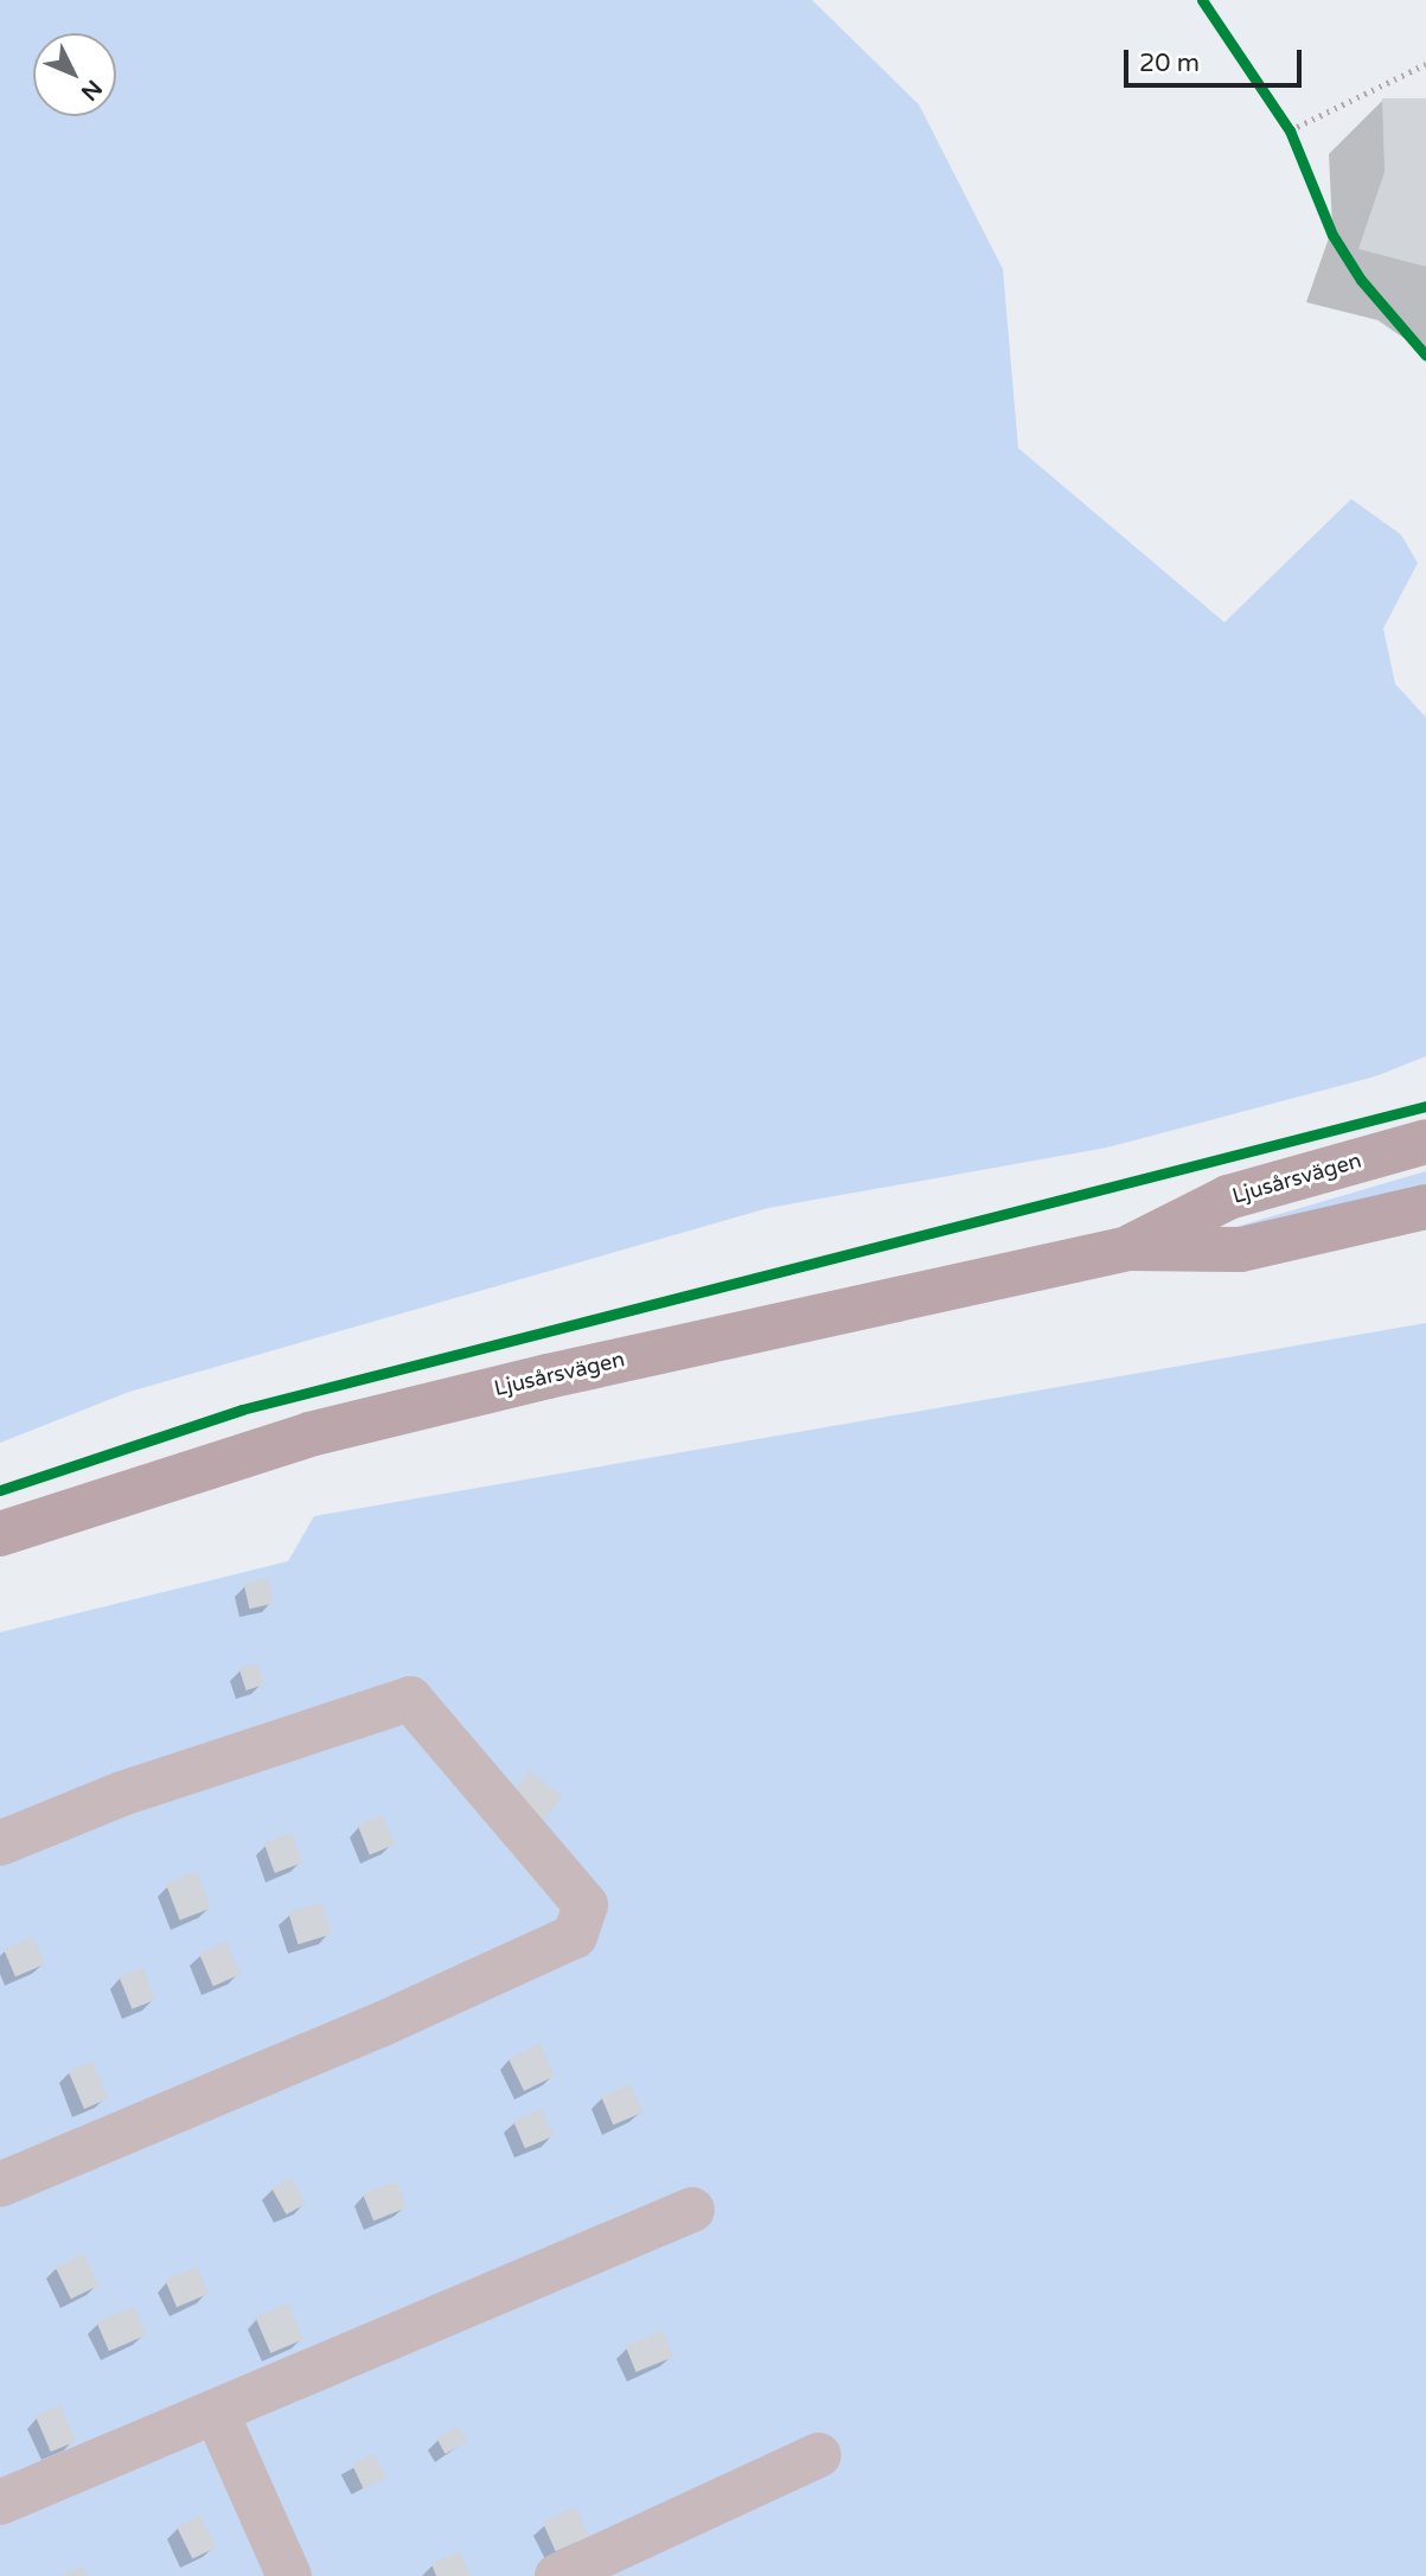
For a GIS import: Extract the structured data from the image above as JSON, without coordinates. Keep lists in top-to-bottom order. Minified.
{"streets":{"main road":["Ljusårsvägen"]},"scale_bar":"20 m","north":"bottom right"}
